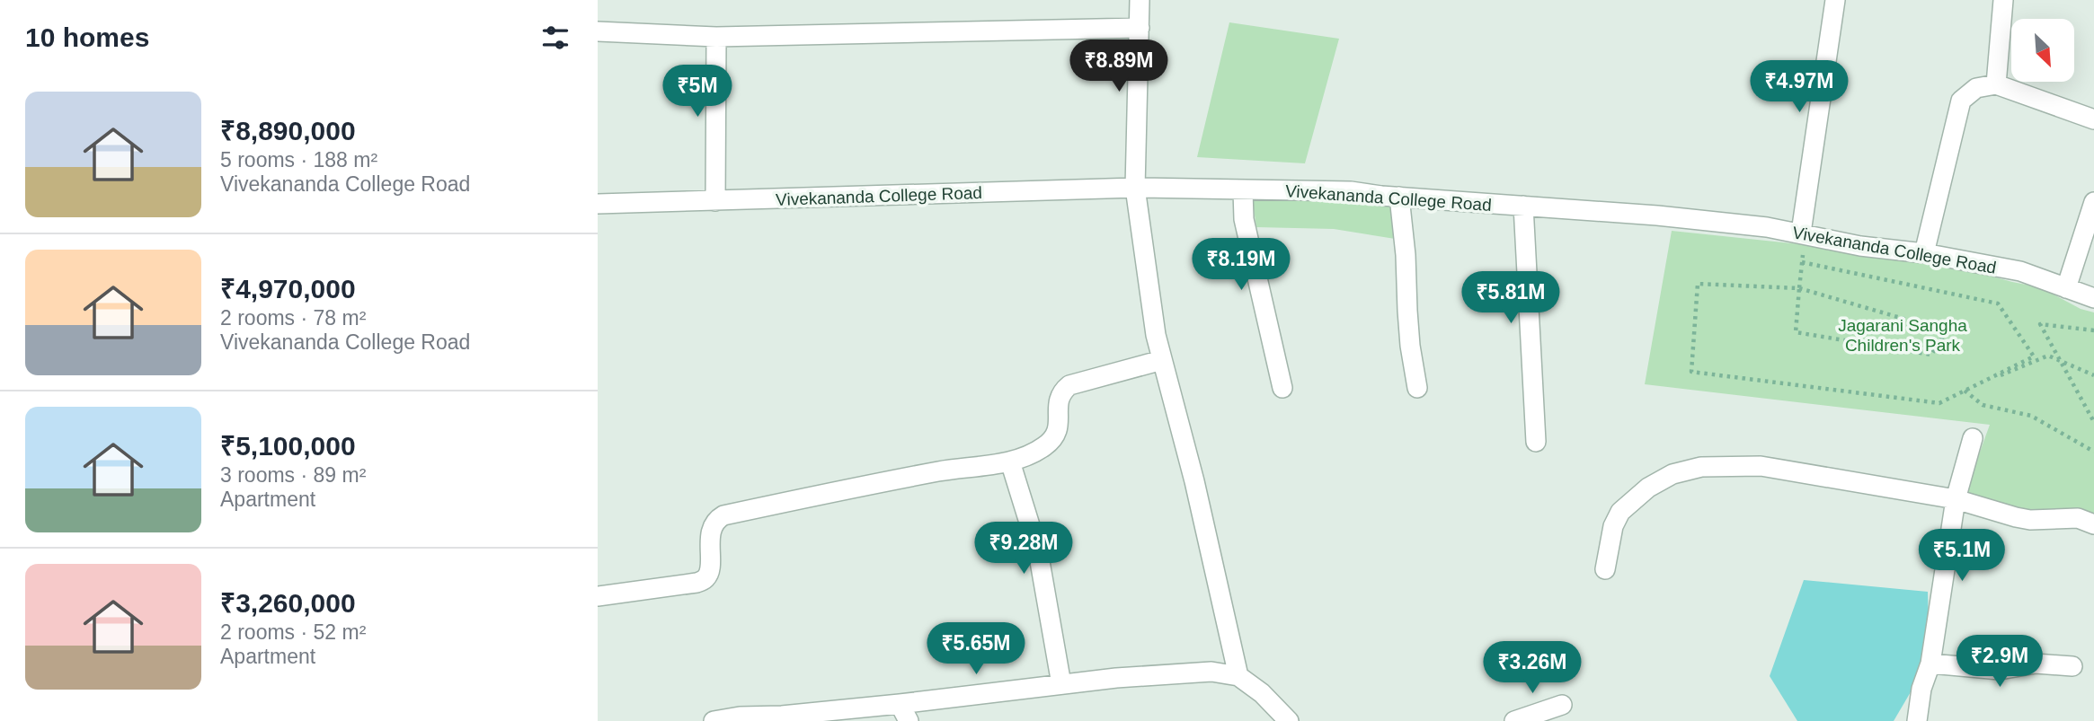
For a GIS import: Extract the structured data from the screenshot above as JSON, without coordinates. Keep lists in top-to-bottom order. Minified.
{"streets":{"street":["Vivekananda College Road"]},"parks":["Jagarani Sangha Children's Park"],"north":"bottom right","page":{"heading":"10 homes","price":["₹8.89M","₹4.97M","₹5M","₹8.19M","₹5.81M","₹9.28M","₹5.1M","₹5.65M","₹2.9M","₹3.26M"],"list":[{"name":"₹8,890,000","note":"5 rooms · 188 m² · Vivekananda College Road"},{"name":"₹4,970,000","note":"2 rooms · 78 m² · Vivekananda College Road"},{"name":"₹5,100,000","note":"3 rooms · 89 m² · Apartment"},{"name":"₹3,260,000","note":"2 rooms · 52 m² · Apartment"}]}}
